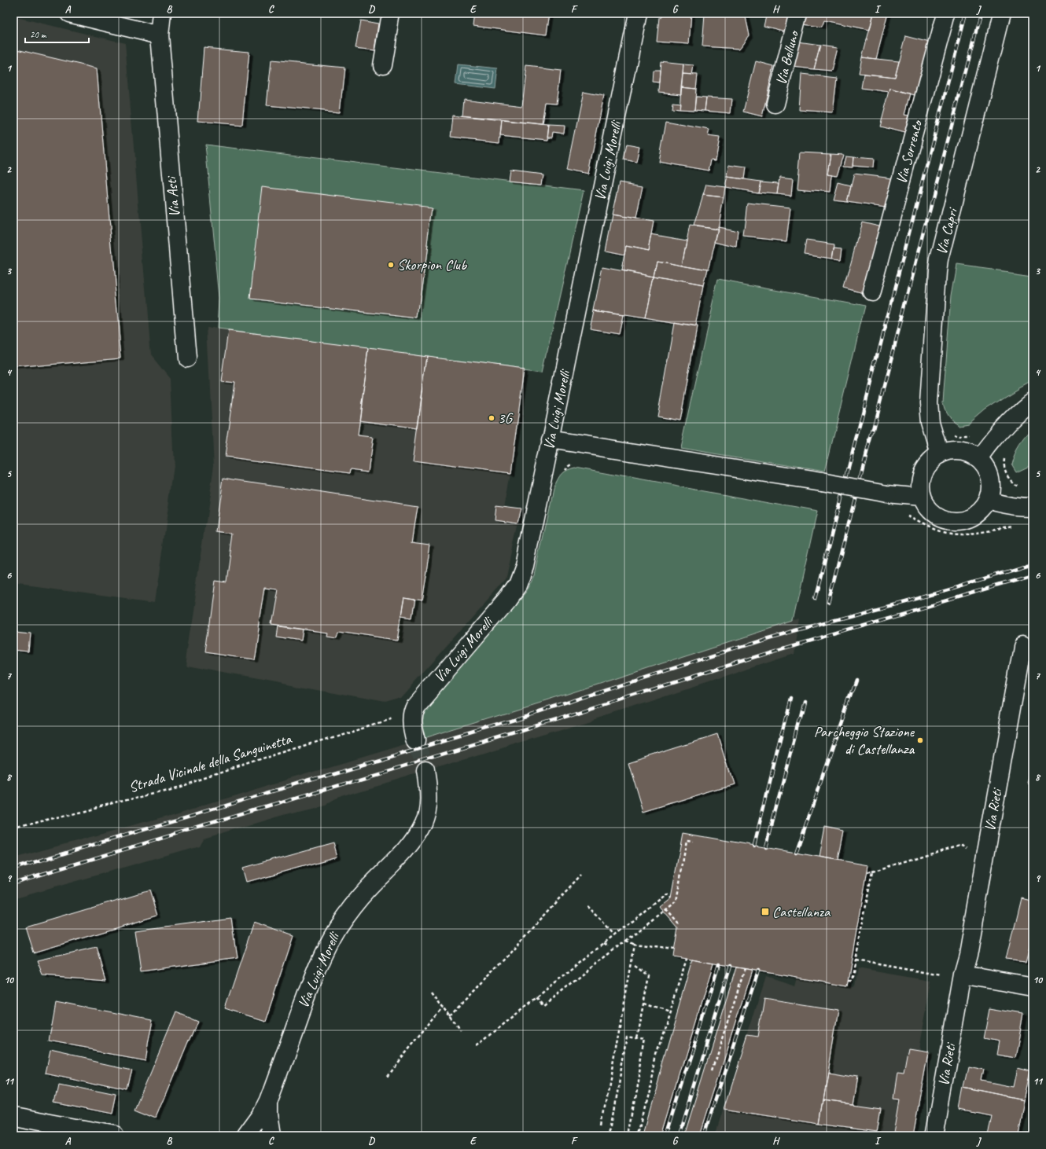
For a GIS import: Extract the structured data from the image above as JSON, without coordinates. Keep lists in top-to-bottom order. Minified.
{"streets":{"street":["Via Belluno","Via Sorrento","Via Luigi Morelli","Via Asti","Via Capri","Via Rieti"],"path":["Strada Vicinale della Sanguinetta"]},"crossings":[["Via Luigi Morelli","Strada Vicinale della Sanguinetta"]],"places":{"other":["Skorpion Club","3G","Parcheggio Stazione di Castellanza"],"transit":["Castellanza"]},"scale_bar":"20 m","grid":{"columns":["A","B","C","D","E","F","G","H","I","J"],"rows":["1","2","3","4","5","6","7","8","9","10","11"]}}
